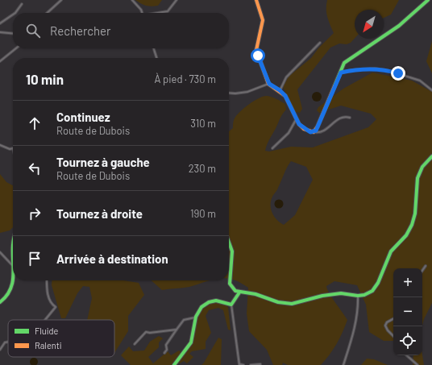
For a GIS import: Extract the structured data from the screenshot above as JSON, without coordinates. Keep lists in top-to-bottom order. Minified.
{"legend":["Fluide","Ralenti"],"north":"bottom left","page":{"search":"Rechercher","heading":["10 min","À pied · 730 m"],"list":[["Continuez","Route de Dubois","310 m"],["Tournez à gauche","Route de Dubois","230 m"],["Tournez à droite","190 m"],"Arrivée à destination"],"map_buttons":["+","−"]}}
